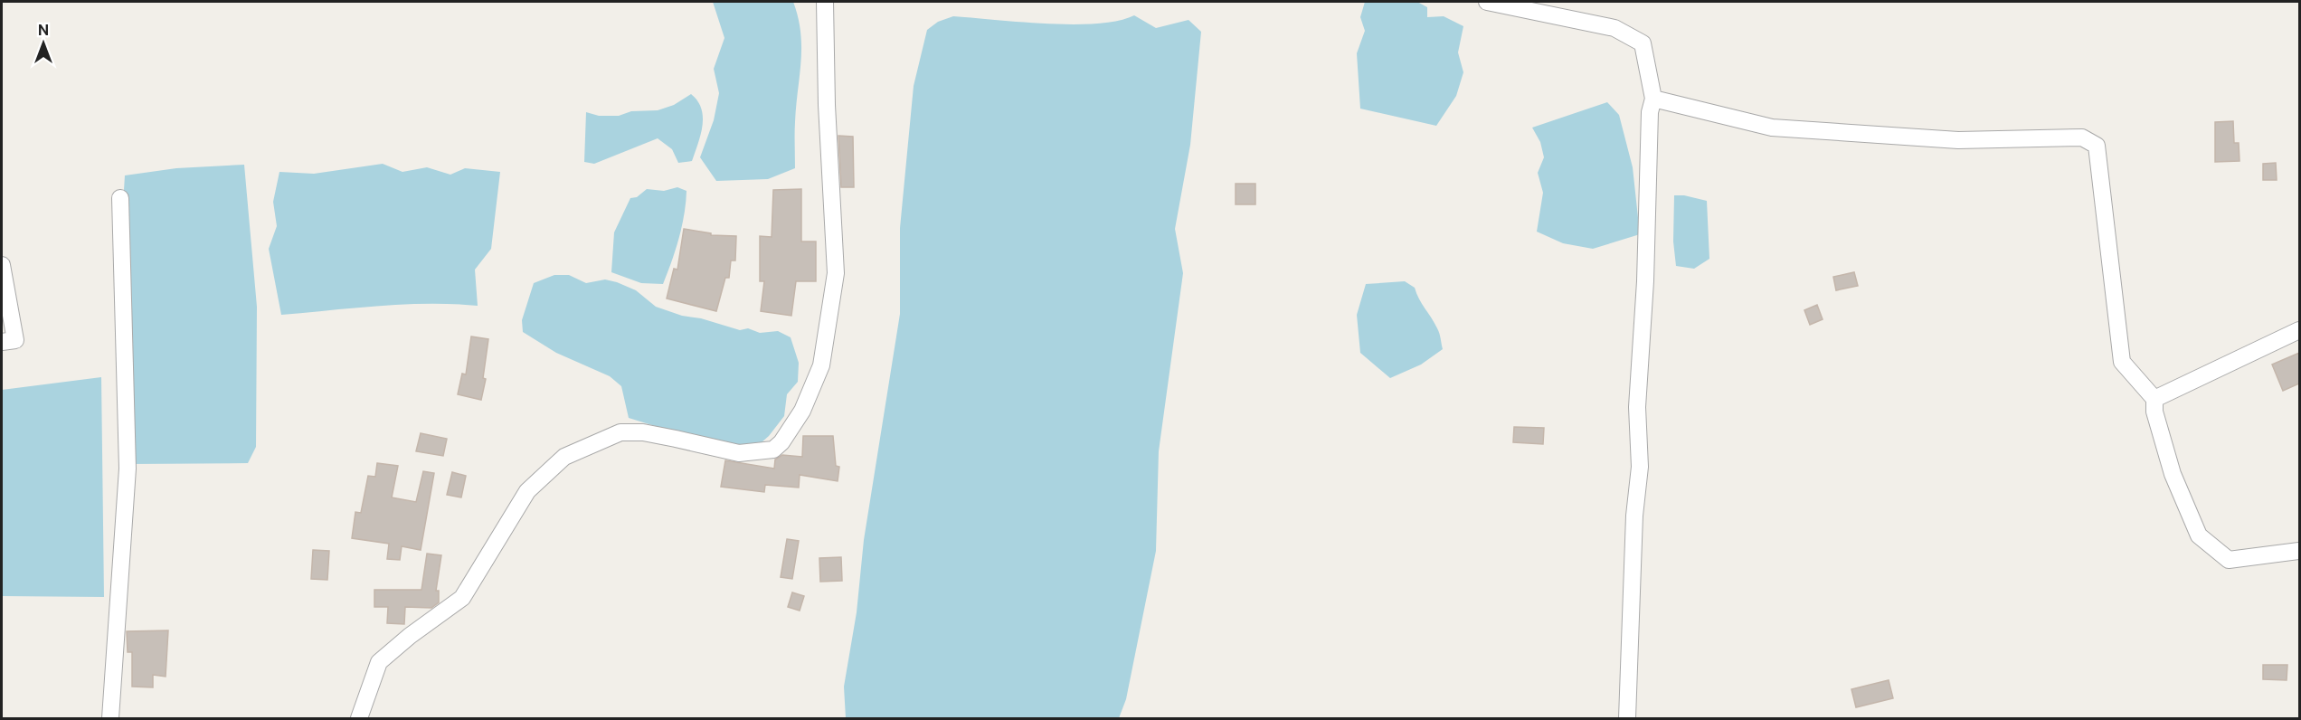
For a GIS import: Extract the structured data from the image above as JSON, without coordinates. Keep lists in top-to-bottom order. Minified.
{"north":"top"}
